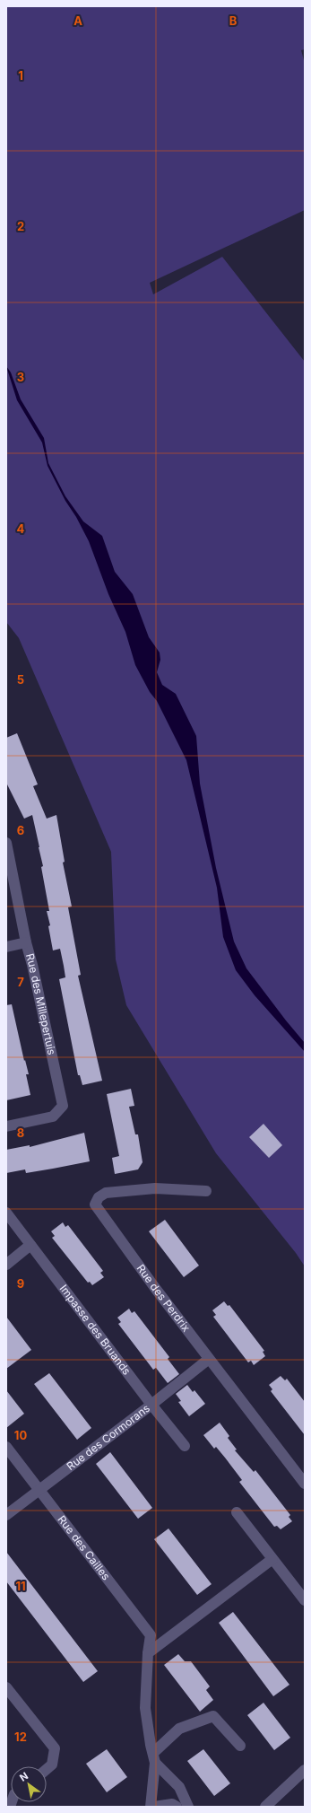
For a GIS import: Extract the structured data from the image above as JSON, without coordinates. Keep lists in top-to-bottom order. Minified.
{"streets":{"street":["Rue des Millepertuis","Rue des Perdrix","Impasse des Bruands","Rue des Cormorans","Rue des Cailles"]},"crossings":[["Rue des Perdrix","Rue des Cormorans"],["Impasse des Bruands","Rue des Cormorans"],["Rue des Cormorans","Rue des Cailles"]],"north":"top left","grid":{"columns":["A","B"],"rows":["1","2","3","4","5","6","7","8","9","10","11","12"]}}
